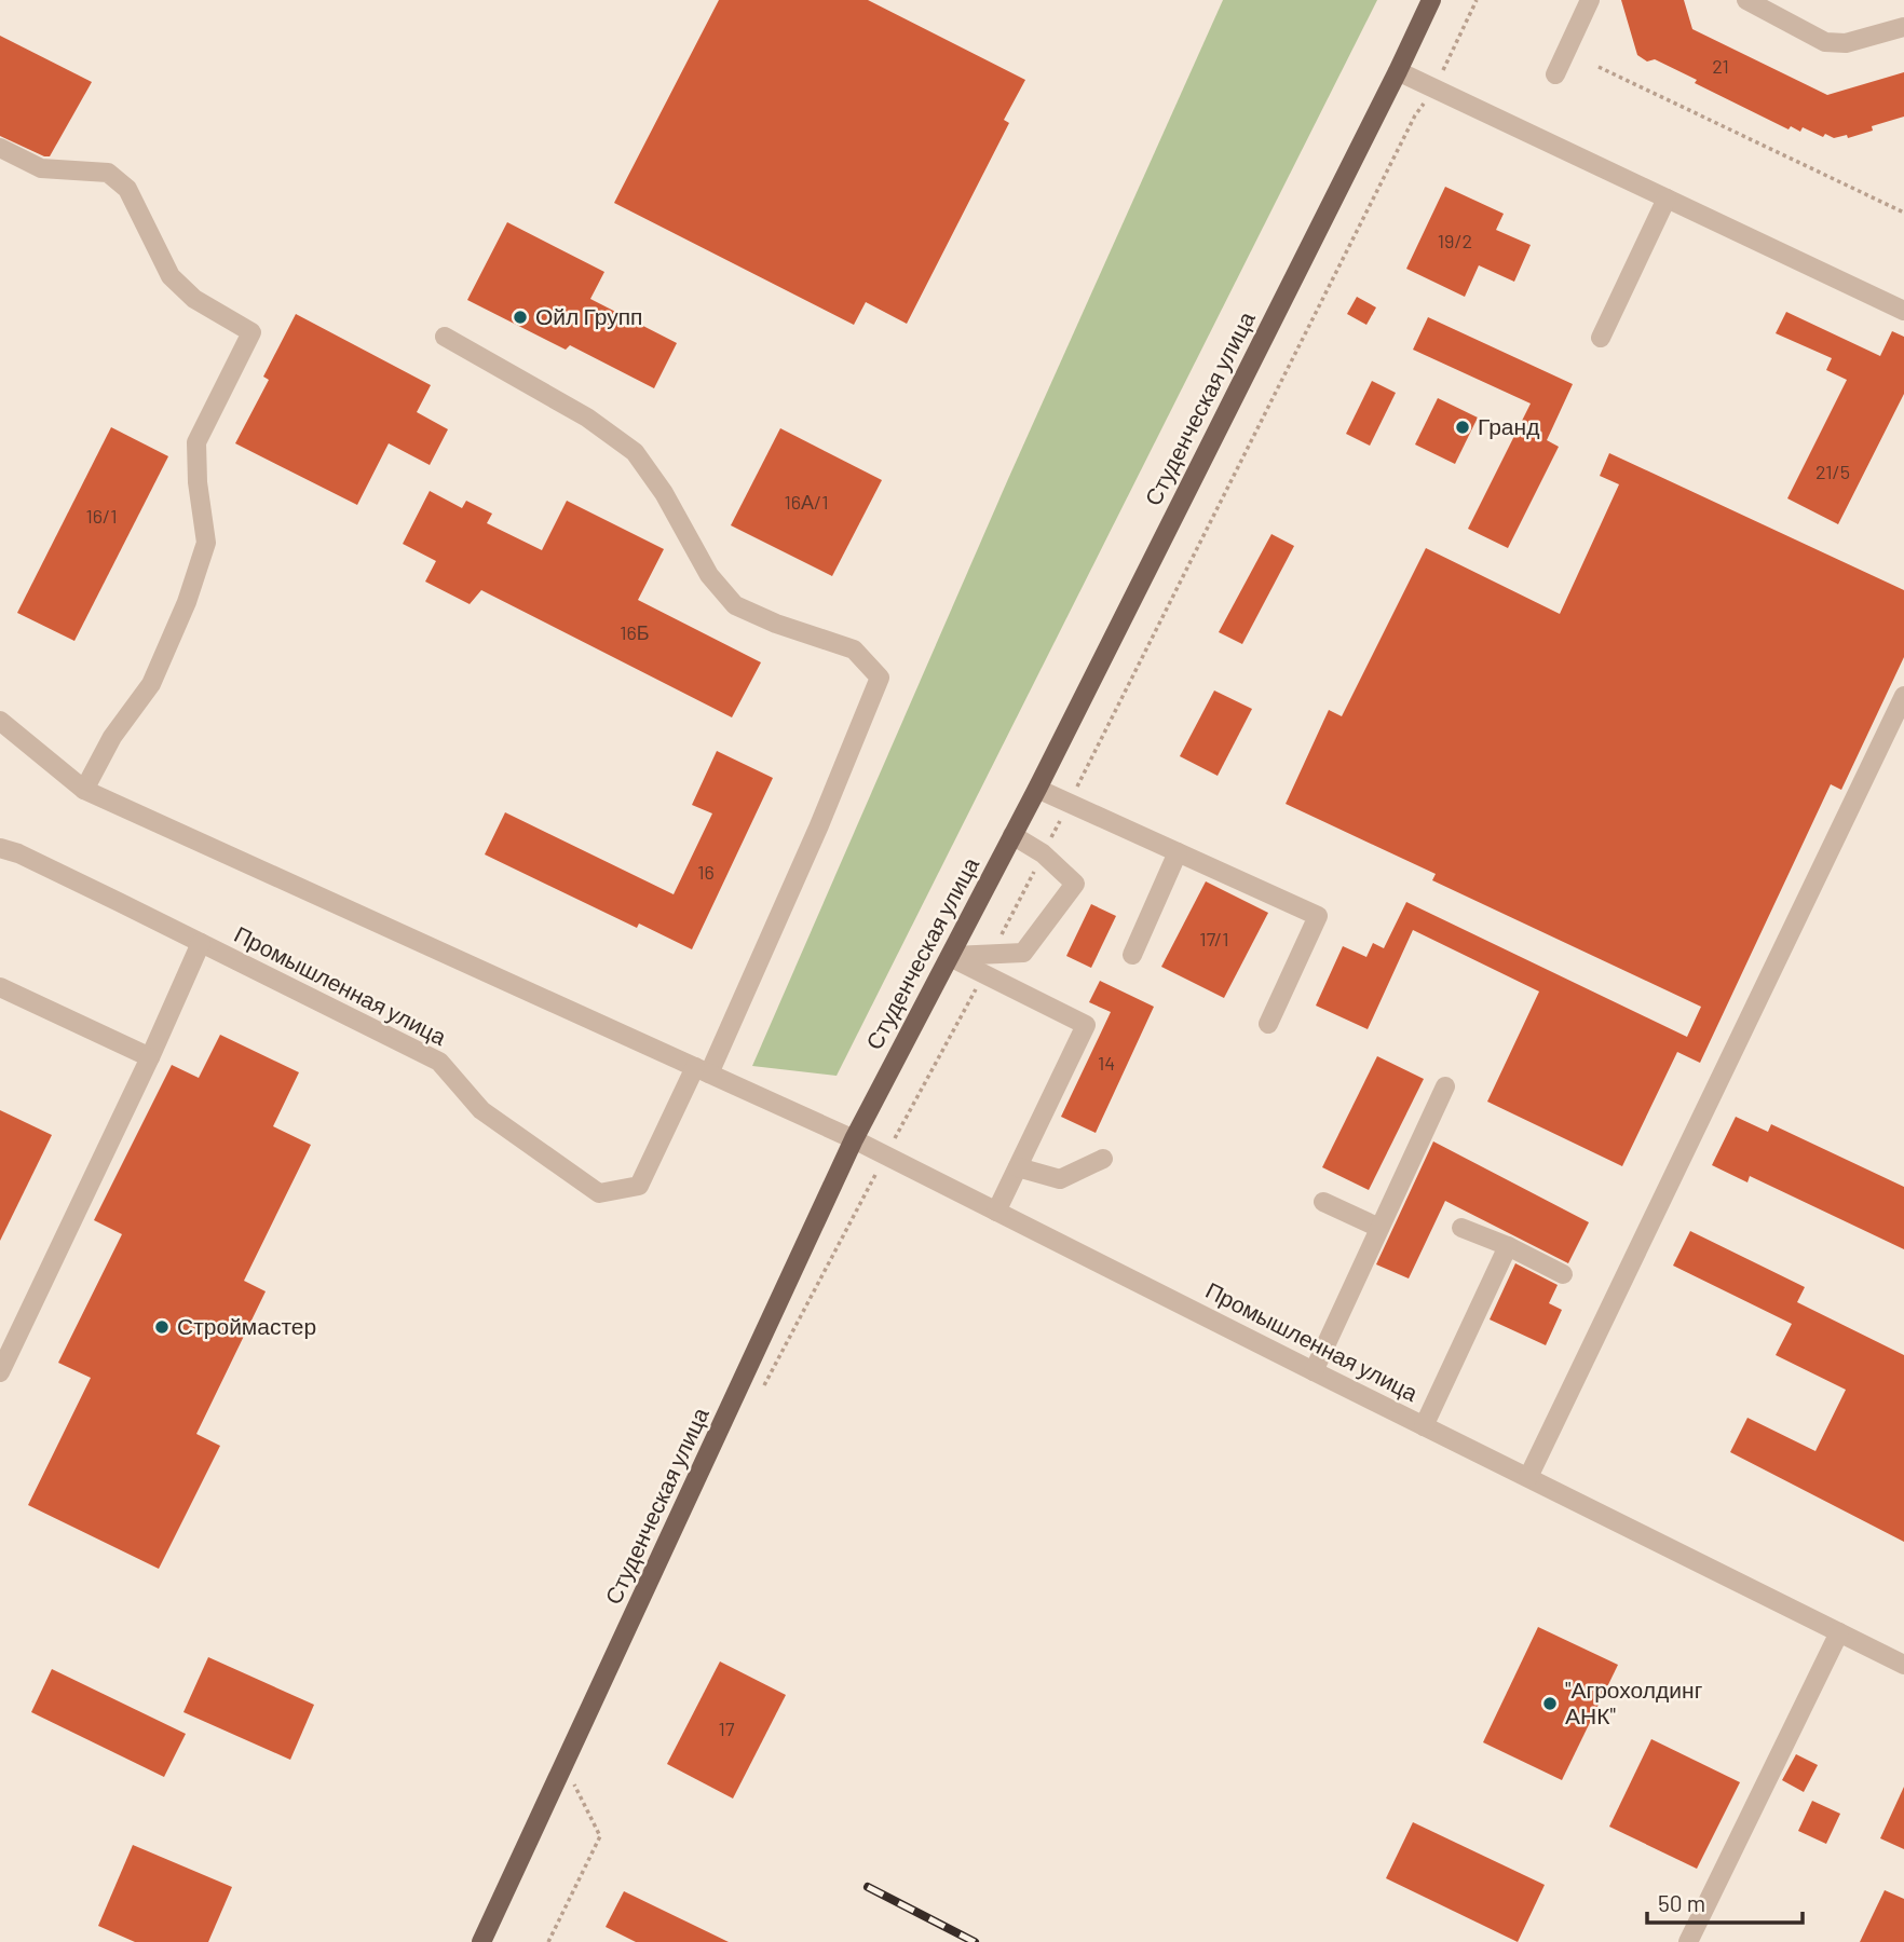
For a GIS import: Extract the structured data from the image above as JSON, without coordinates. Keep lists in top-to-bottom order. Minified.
{"streets":{"main road":["Студенческая улица"],"street":["Промышленная улица"]},"crossings":[["Студенческая улица","Промышленная улица"]],"places":["Ойл Групп","Гранд","Строймастер","\"Агрохолдинг АНК\""],"house_numbers":["21","19/2","21/5","16А/1","16/1","16Б","16","17/1","14","17"],"scale_bar":"50 m"}
